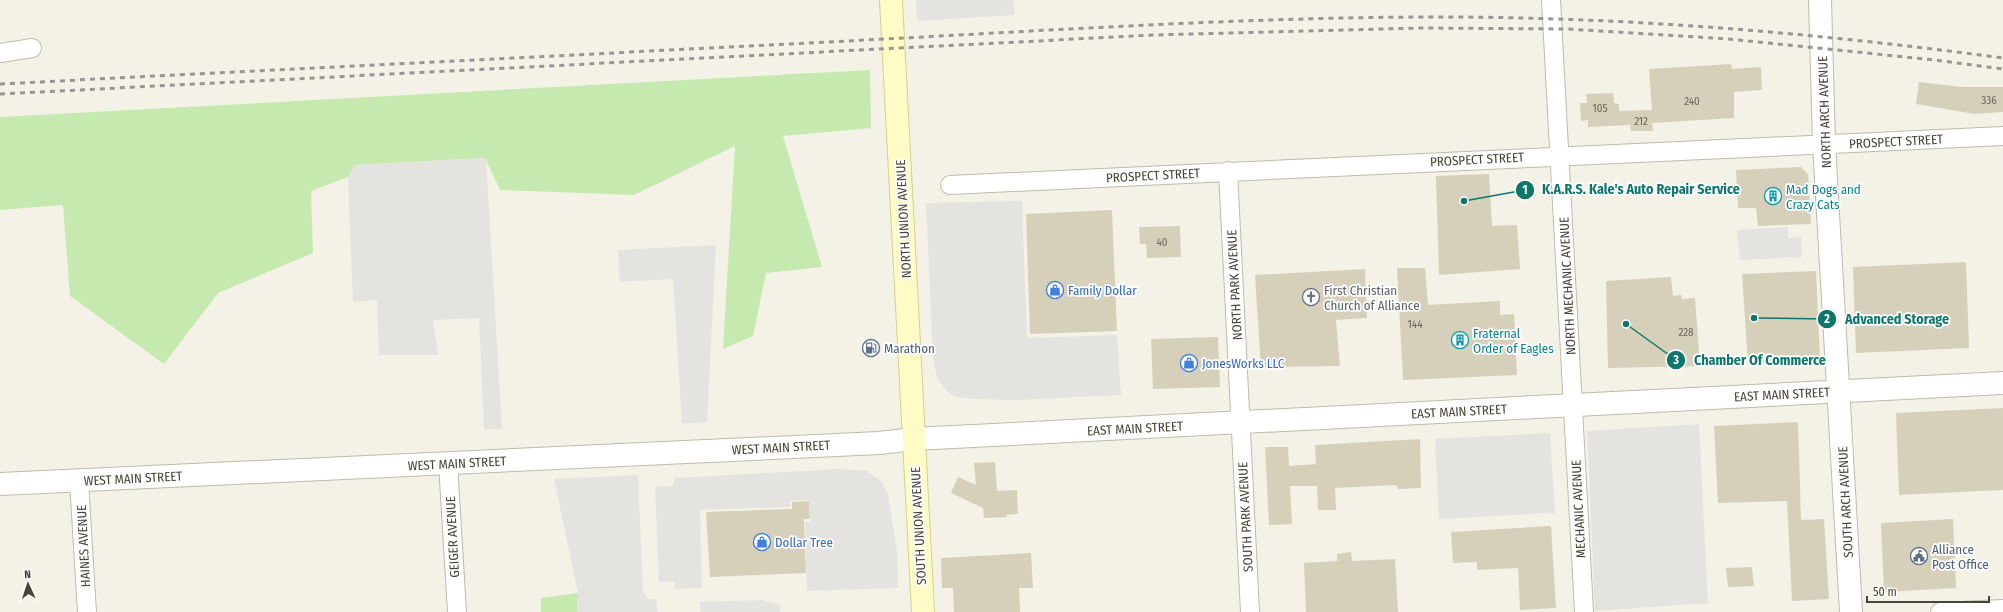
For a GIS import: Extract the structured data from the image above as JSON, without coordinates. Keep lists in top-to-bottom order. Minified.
{"streets":{"main road":["NORTH UNION AVENUE","SOUTH UNION AVENUE"],"street":["NORTH ARCH AVENUE","PROSPECT STREET","NORTH PARK AVENUE","NORTH MECHANIC AVENUE","EAST MAIN STREET","WEST MAIN STREET","SOUTH ARCH AVENUE","MECHANIC AVENUE","SOUTH PARK AVENUE","GEIGER AVENUE","HAINES AVENUE"]},"crossings":[["NORTH ARCH AVENUE","PROSPECT STREET"],["NORTH ARCH AVENUE","EAST MAIN STREET"],["NORTH ARCH AVENUE","SOUTH ARCH AVENUE"],["PROSPECT STREET","NORTH PARK AVENUE"],["PROSPECT STREET","NORTH MECHANIC AVENUE"],["NORTH UNION AVENUE","EAST MAIN STREET"],["NORTH UNION AVENUE","WEST MAIN STREET"],["NORTH UNION AVENUE","SOUTH UNION AVENUE"],["NORTH PARK AVENUE","EAST MAIN STREET"],["NORTH PARK AVENUE","SOUTH PARK AVENUE"],["NORTH MECHANIC AVENUE","EAST MAIN STREET"],["NORTH MECHANIC AVENUE","MECHANIC AVENUE"],["EAST MAIN STREET","WEST MAIN STREET"],["EAST MAIN STREET","SOUTH ARCH AVENUE"],["EAST MAIN STREET","MECHANIC AVENUE"],["EAST MAIN STREET","SOUTH PARK AVENUE"],["EAST MAIN STREET","SOUTH UNION AVENUE"],["WEST MAIN STREET","SOUTH UNION AVENUE"],["WEST MAIN STREET","GEIGER AVENUE"],["WEST MAIN STREET","HAINES AVENUE"]],"places":{"building":["Mad Dogs and Crazy Cats","Fraternal Order of Eagles"],"other":["K.A.R.S. Kale's Auto Repair Service","Advanced Storage","Chamber Of Commerce"],"shop":["Family Dollar","JonesWorks LLC","Dollar Tree"],"church":["First Christian Church of Alliance"],"fuel station":["Marathon"],"public building":["Alliance Post Office"]},"house_numbers":["336","240","105","212","40","144","228"],"scale_bar":"50 m","north":"top"}
